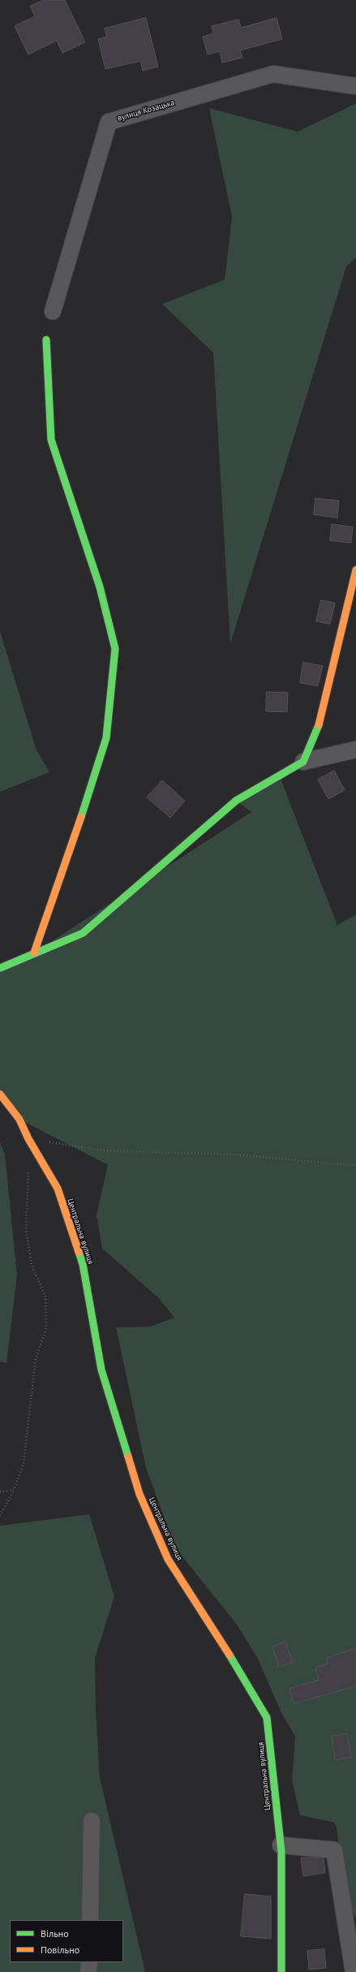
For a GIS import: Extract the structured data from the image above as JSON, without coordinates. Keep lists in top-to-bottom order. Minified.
{"streets":{"street":["вулиця Козацька","Центральна вулиця"]},"legend":["Вільно","Повільно"]}
